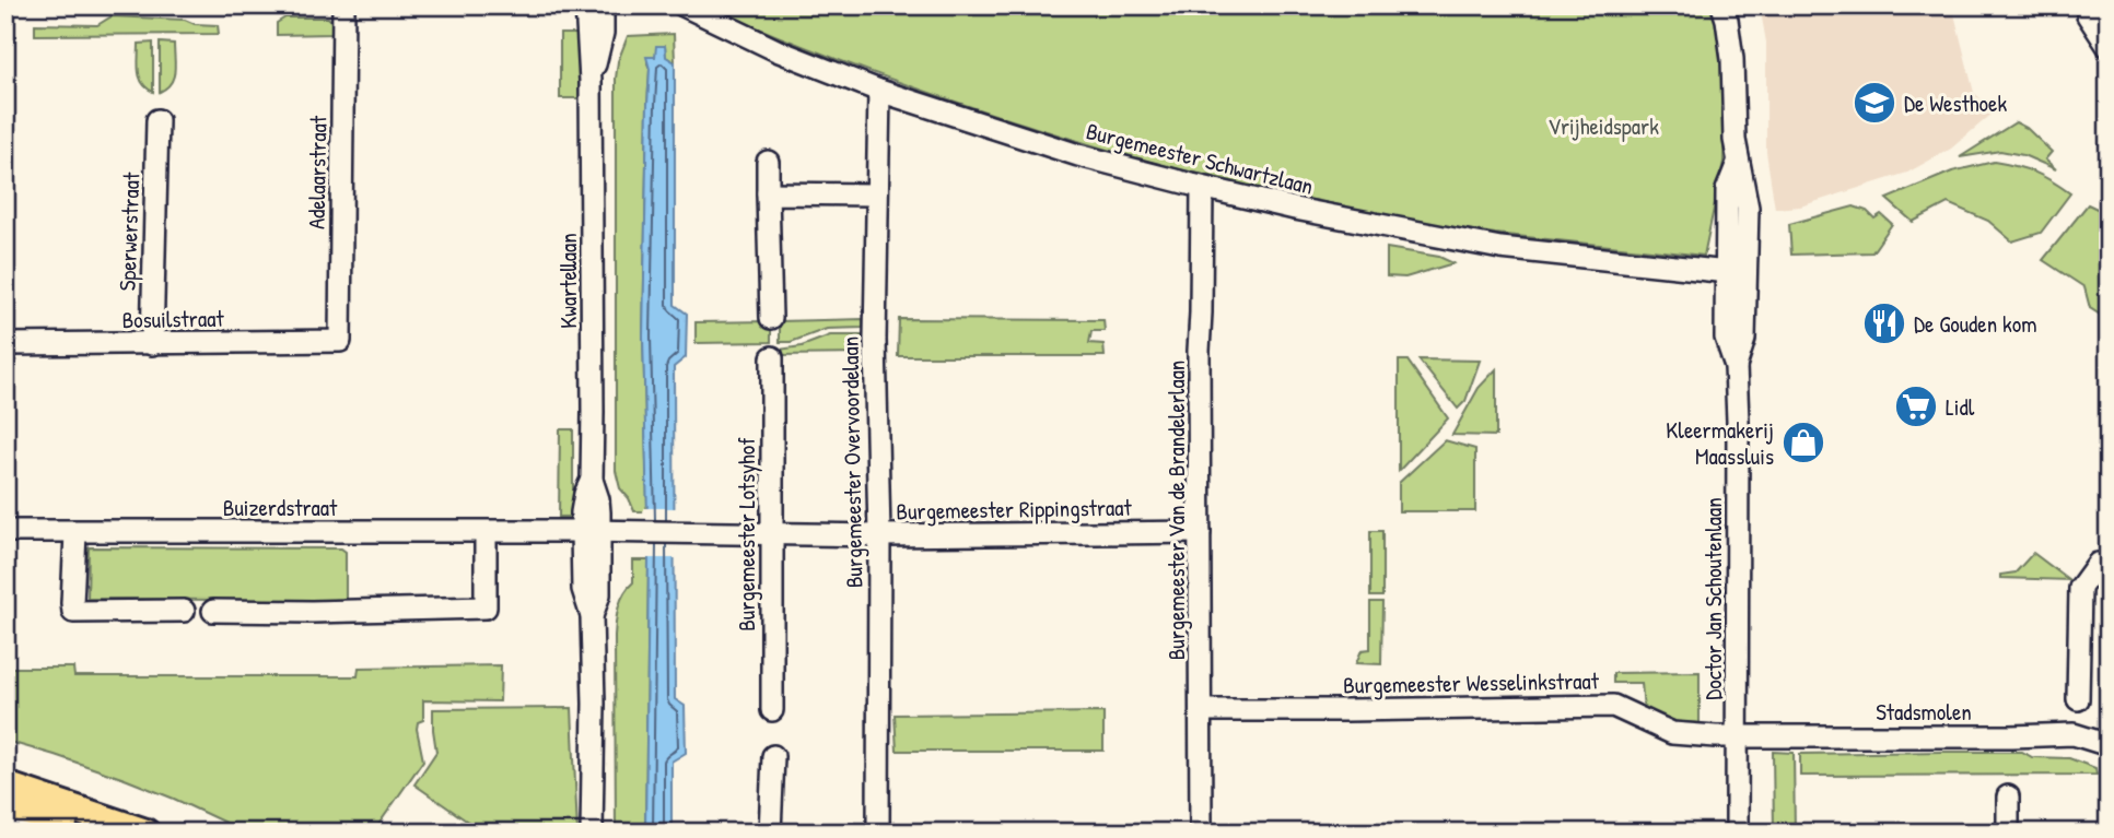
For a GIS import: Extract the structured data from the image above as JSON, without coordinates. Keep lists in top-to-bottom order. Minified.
{"streets":{"street":["Burgemeester Schwartzlaan","Adelaarstraat","Sperwerstraat","Kwartellaan","Bosuilstraat","Burgemeester Overvoordelaan","Buizerdstraat","Burgemeester Rippingstraat","Burgemeester Van de Brandelerlaan","Burgemeester Lotsyhof","Doctor Jan Schoutenlaan","Burgemeester Wesselinkstraat","Stadsmolen"]},"crossings":[["Burgemeester Schwartzlaan","Burgemeester Overvoordelaan"],["Burgemeester Schwartzlaan","Burgemeester Van de Brandelerlaan"],["Burgemeester Schwartzlaan","Doctor Jan Schoutenlaan"],["Adelaarstraat","Bosuilstraat"],["Sperwerstraat","Bosuilstraat"],["Kwartellaan","Buizerdstraat"],["Kwartellaan","Burgemeester Rippingstraat"],["Burgemeester Overvoordelaan","Burgemeester Rippingstraat"],["Buizerdstraat","Burgemeester Rippingstraat"],["Burgemeester Rippingstraat","Burgemeester Van de Brandelerlaan"],["Burgemeester Rippingstraat","Burgemeester Lotsyhof"],["Burgemeester Van de Brandelerlaan","Burgemeester Wesselinkstraat"],["Doctor Jan Schoutenlaan","Burgemeester Wesselinkstraat"],["Doctor Jan Schoutenlaan","Stadsmolen"],["Burgemeester Wesselinkstraat","Stadsmolen"]],"parks":["Vrijheidspark"],"places":{"school or university":["De Westhoek"],"restaurant":["De Gouden kom"],"supermarket":["Lidl"],"shop":["Kleermakerij Maassluis"]}}
